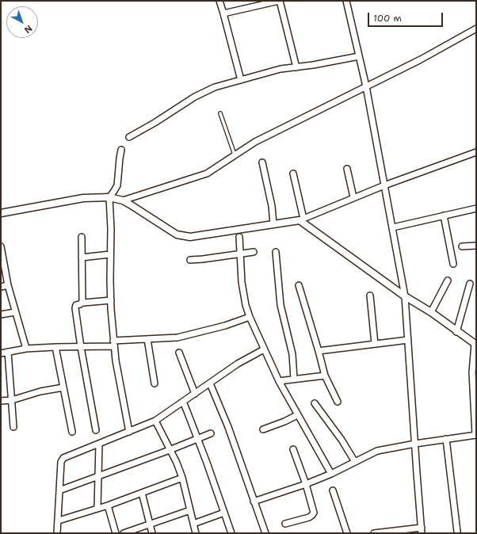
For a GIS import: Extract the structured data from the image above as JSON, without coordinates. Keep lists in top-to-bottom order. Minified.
{"scale_bar":"100 m","north":"bottom right"}
